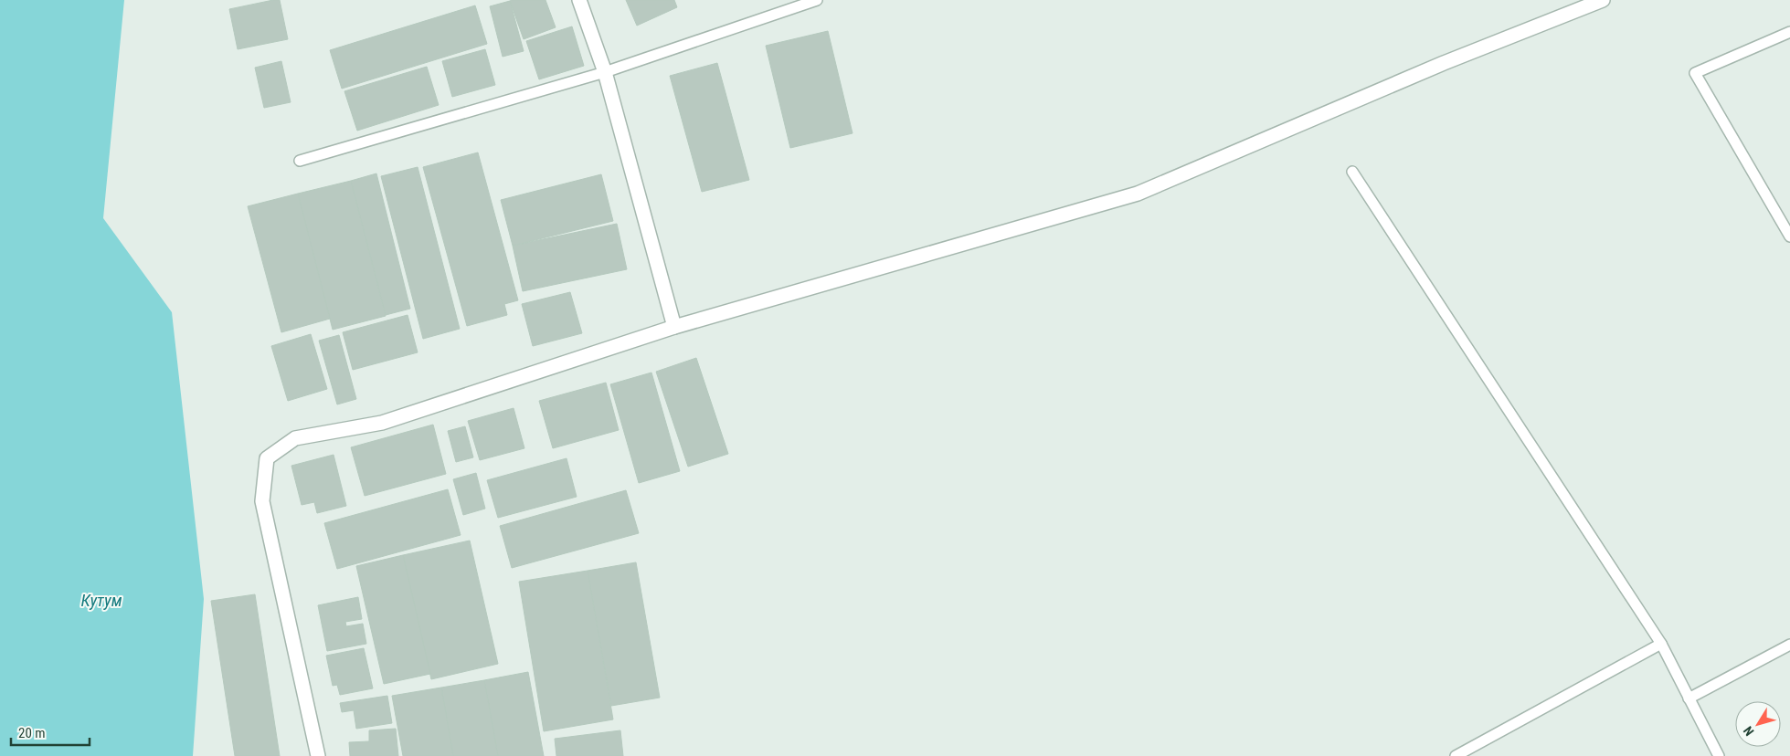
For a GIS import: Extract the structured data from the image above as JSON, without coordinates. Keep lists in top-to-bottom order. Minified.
{"water":["Кутум"],"scale_bar":"20 m","north":"bottom left"}
